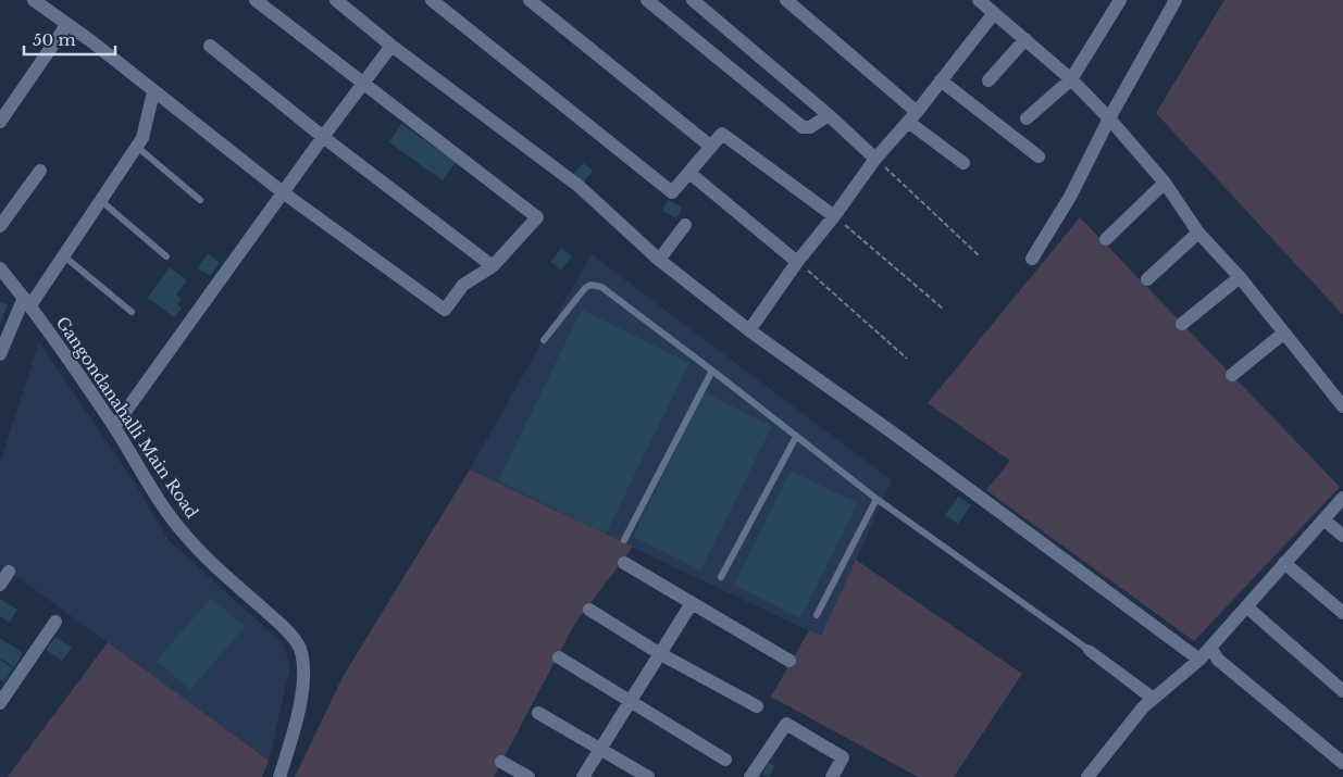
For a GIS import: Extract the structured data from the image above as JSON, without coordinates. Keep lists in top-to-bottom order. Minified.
{"streets":{"street":["Gangondanahalli Main Road"]},"scale_bar":"50 m"}
